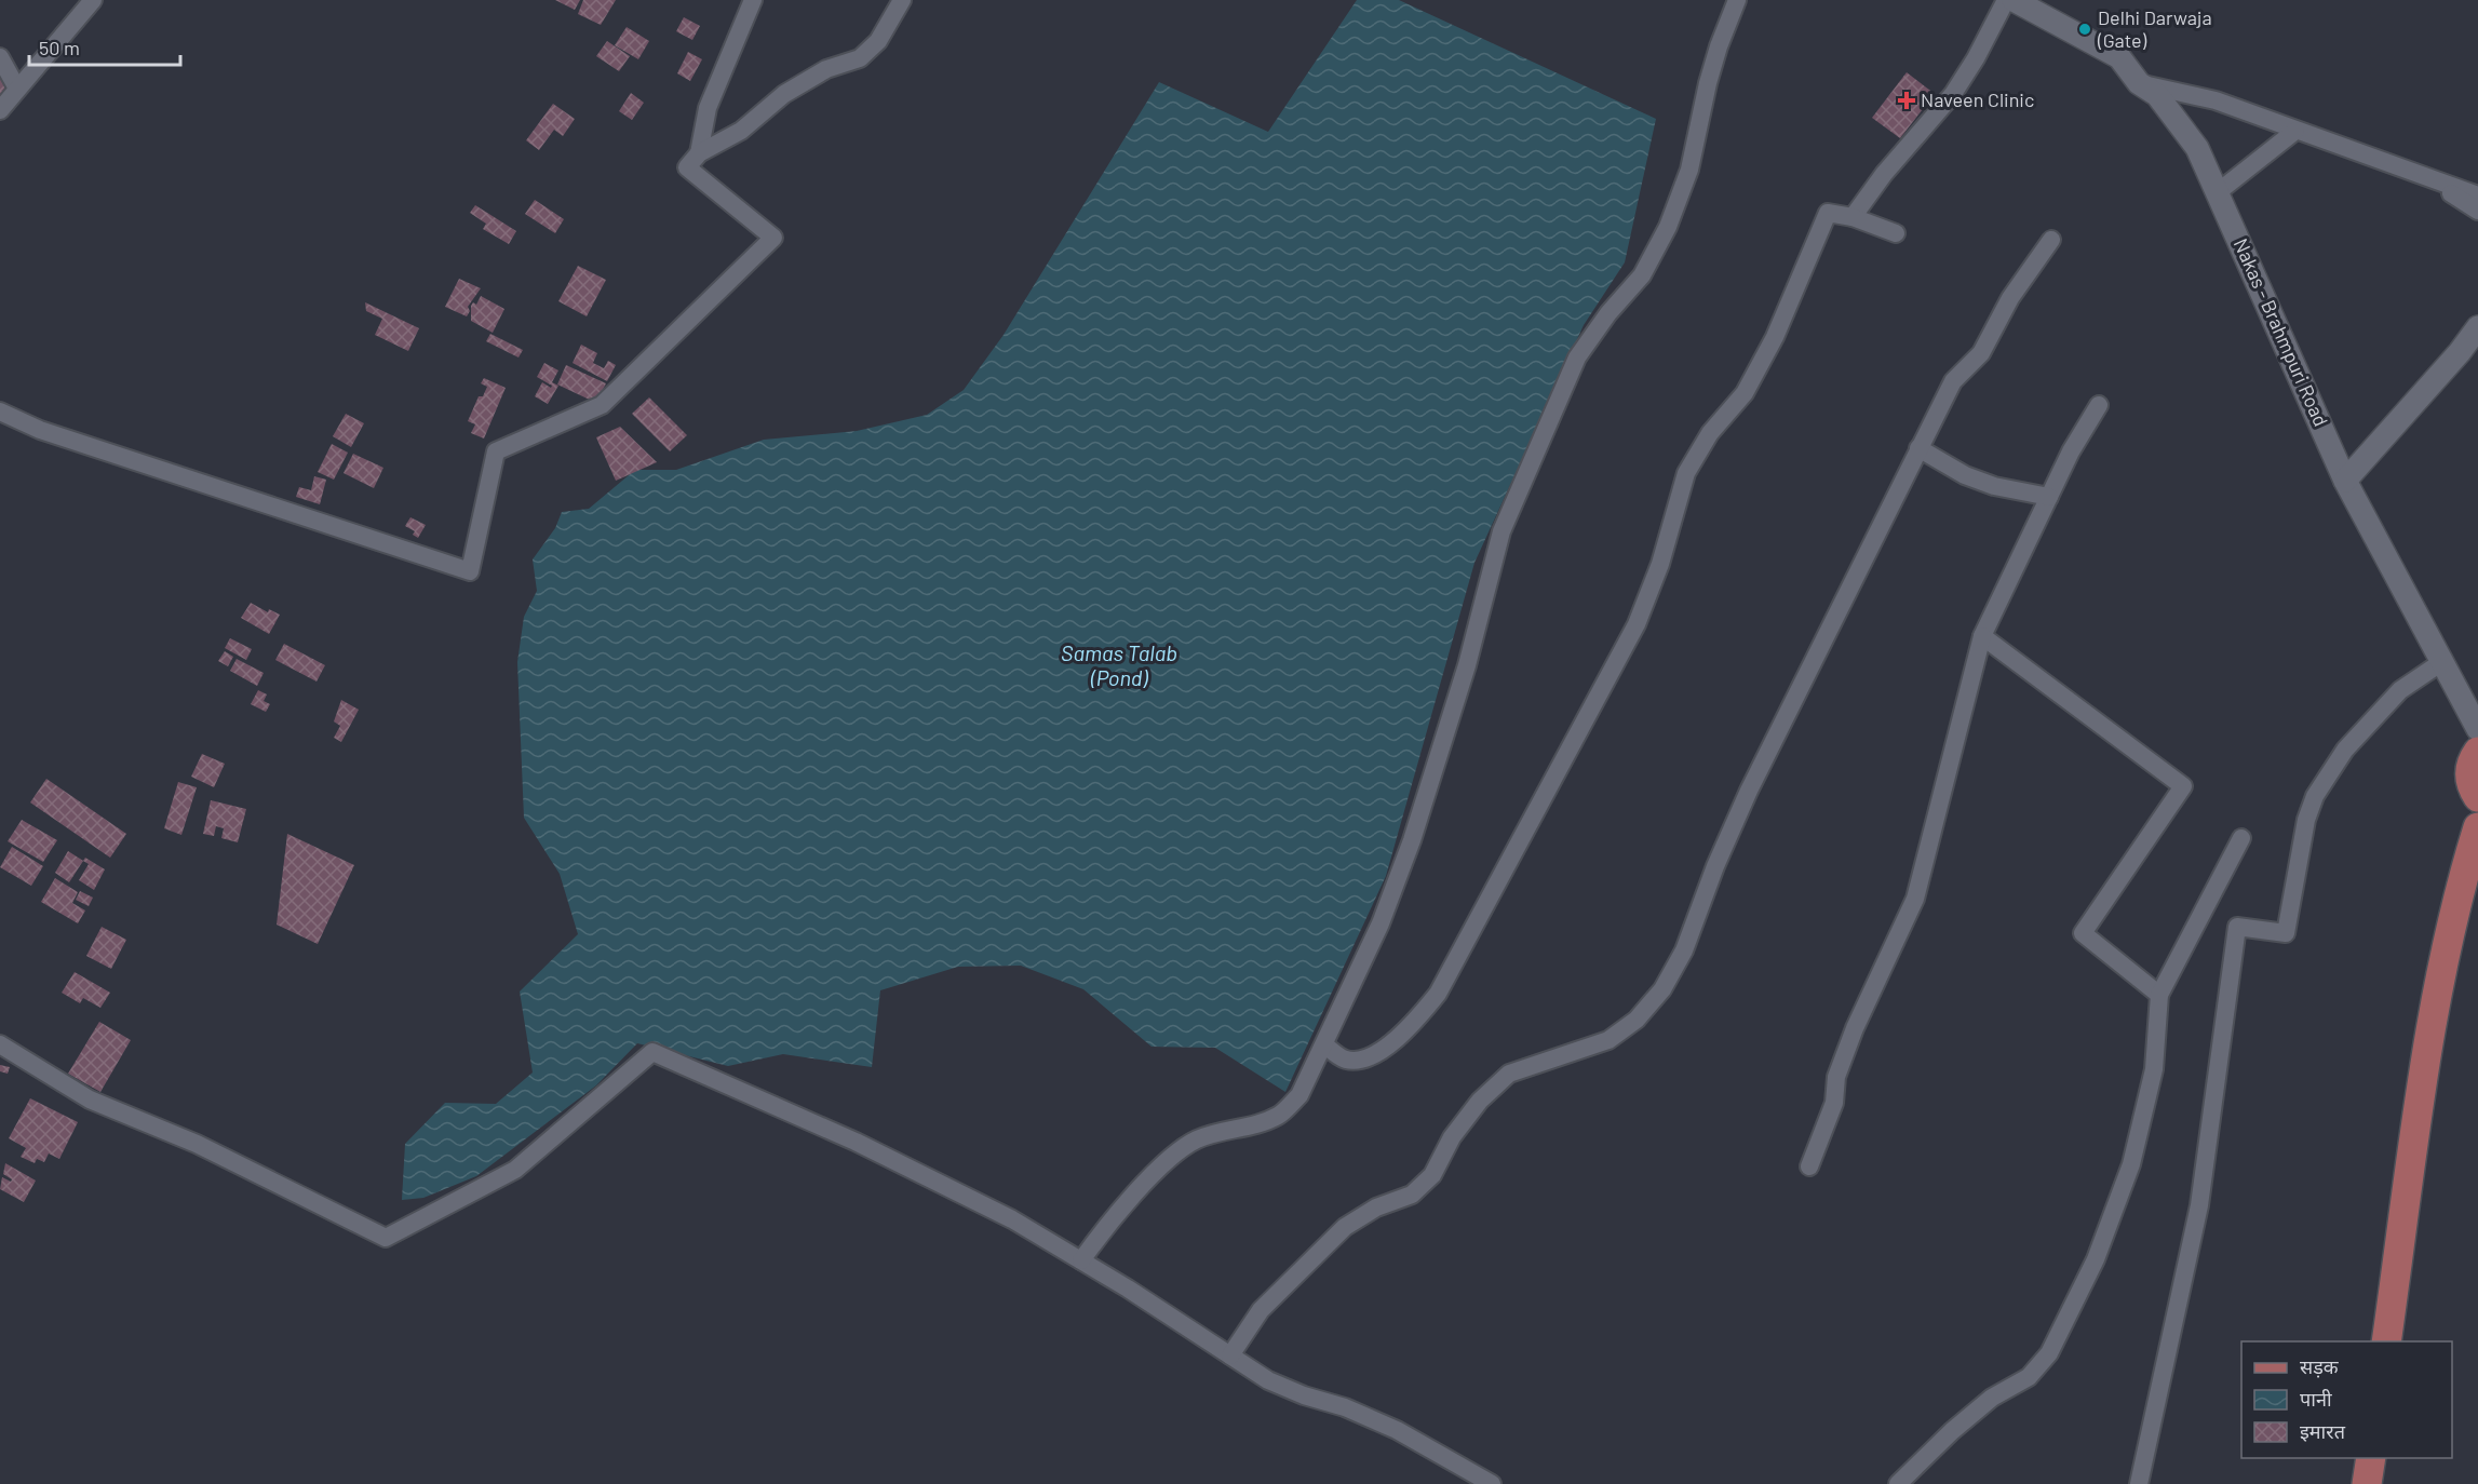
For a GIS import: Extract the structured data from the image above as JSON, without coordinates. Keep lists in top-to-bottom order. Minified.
{"streets":{"street":["Nakas - Brahmpuri Road"]},"water":["Samas Talab (Pond)"],"places":{"other":["Delhi Darwaja (Gate)"],"health":["Naveen Clinic"]},"legend":["सड़क","पानी","इमारत"],"scale_bar":"50 m"}
